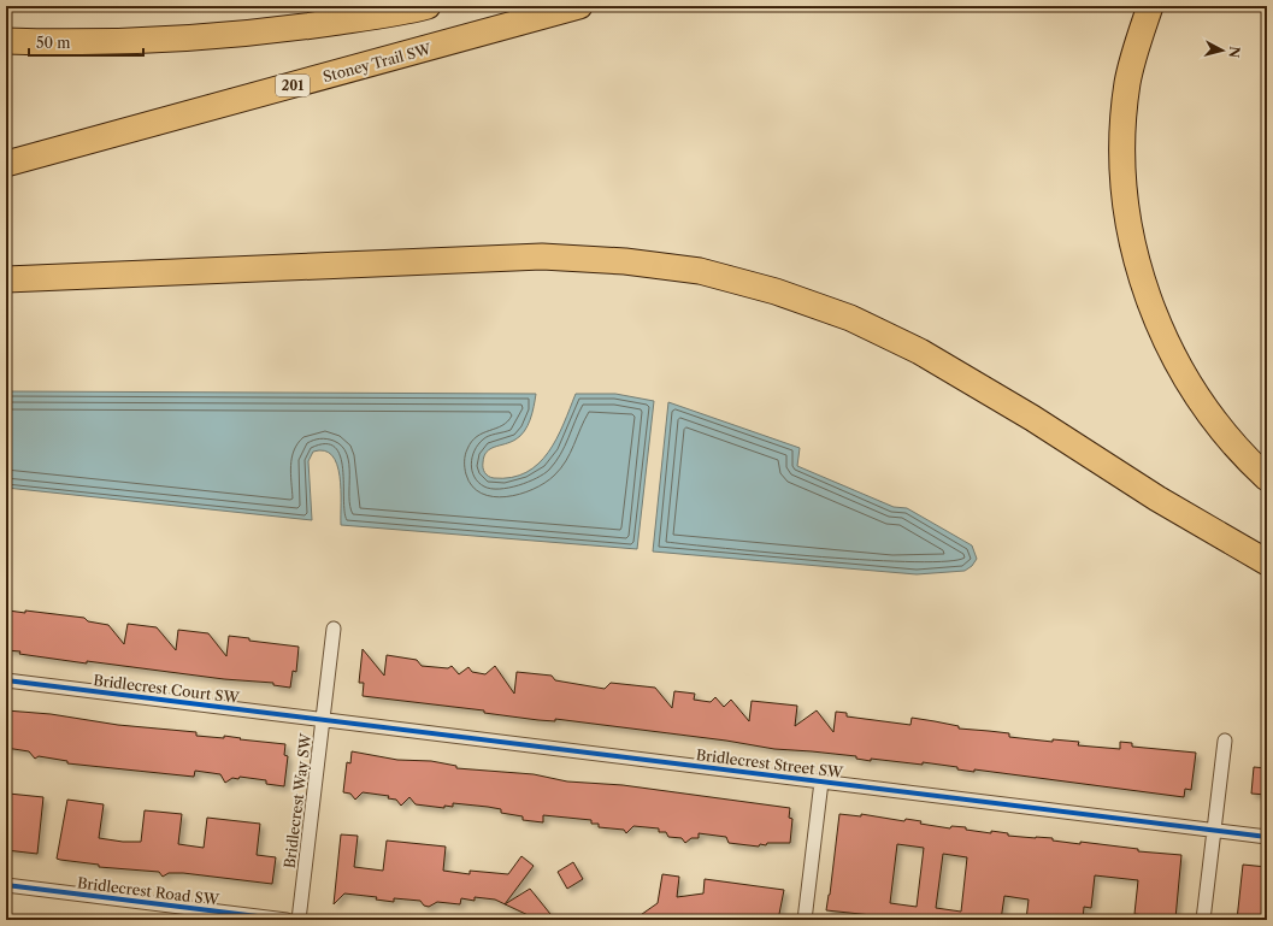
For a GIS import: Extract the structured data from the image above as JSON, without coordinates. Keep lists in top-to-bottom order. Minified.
{"streets":{"highway":["Stoney Trail SW","201"],"street":["Bridlecrest Court SW","Bridlecrest Street SW","Bridlecrest Way SW","Bridlecrest Road SW"]},"crossings":[["Bridlecrest Court SW","Bridlecrest Street SW"],["Bridlecrest Court SW","Bridlecrest Way SW"],["Bridlecrest Street SW","Bridlecrest Way SW"]],"scale_bar":"50 m","north":"right"}
